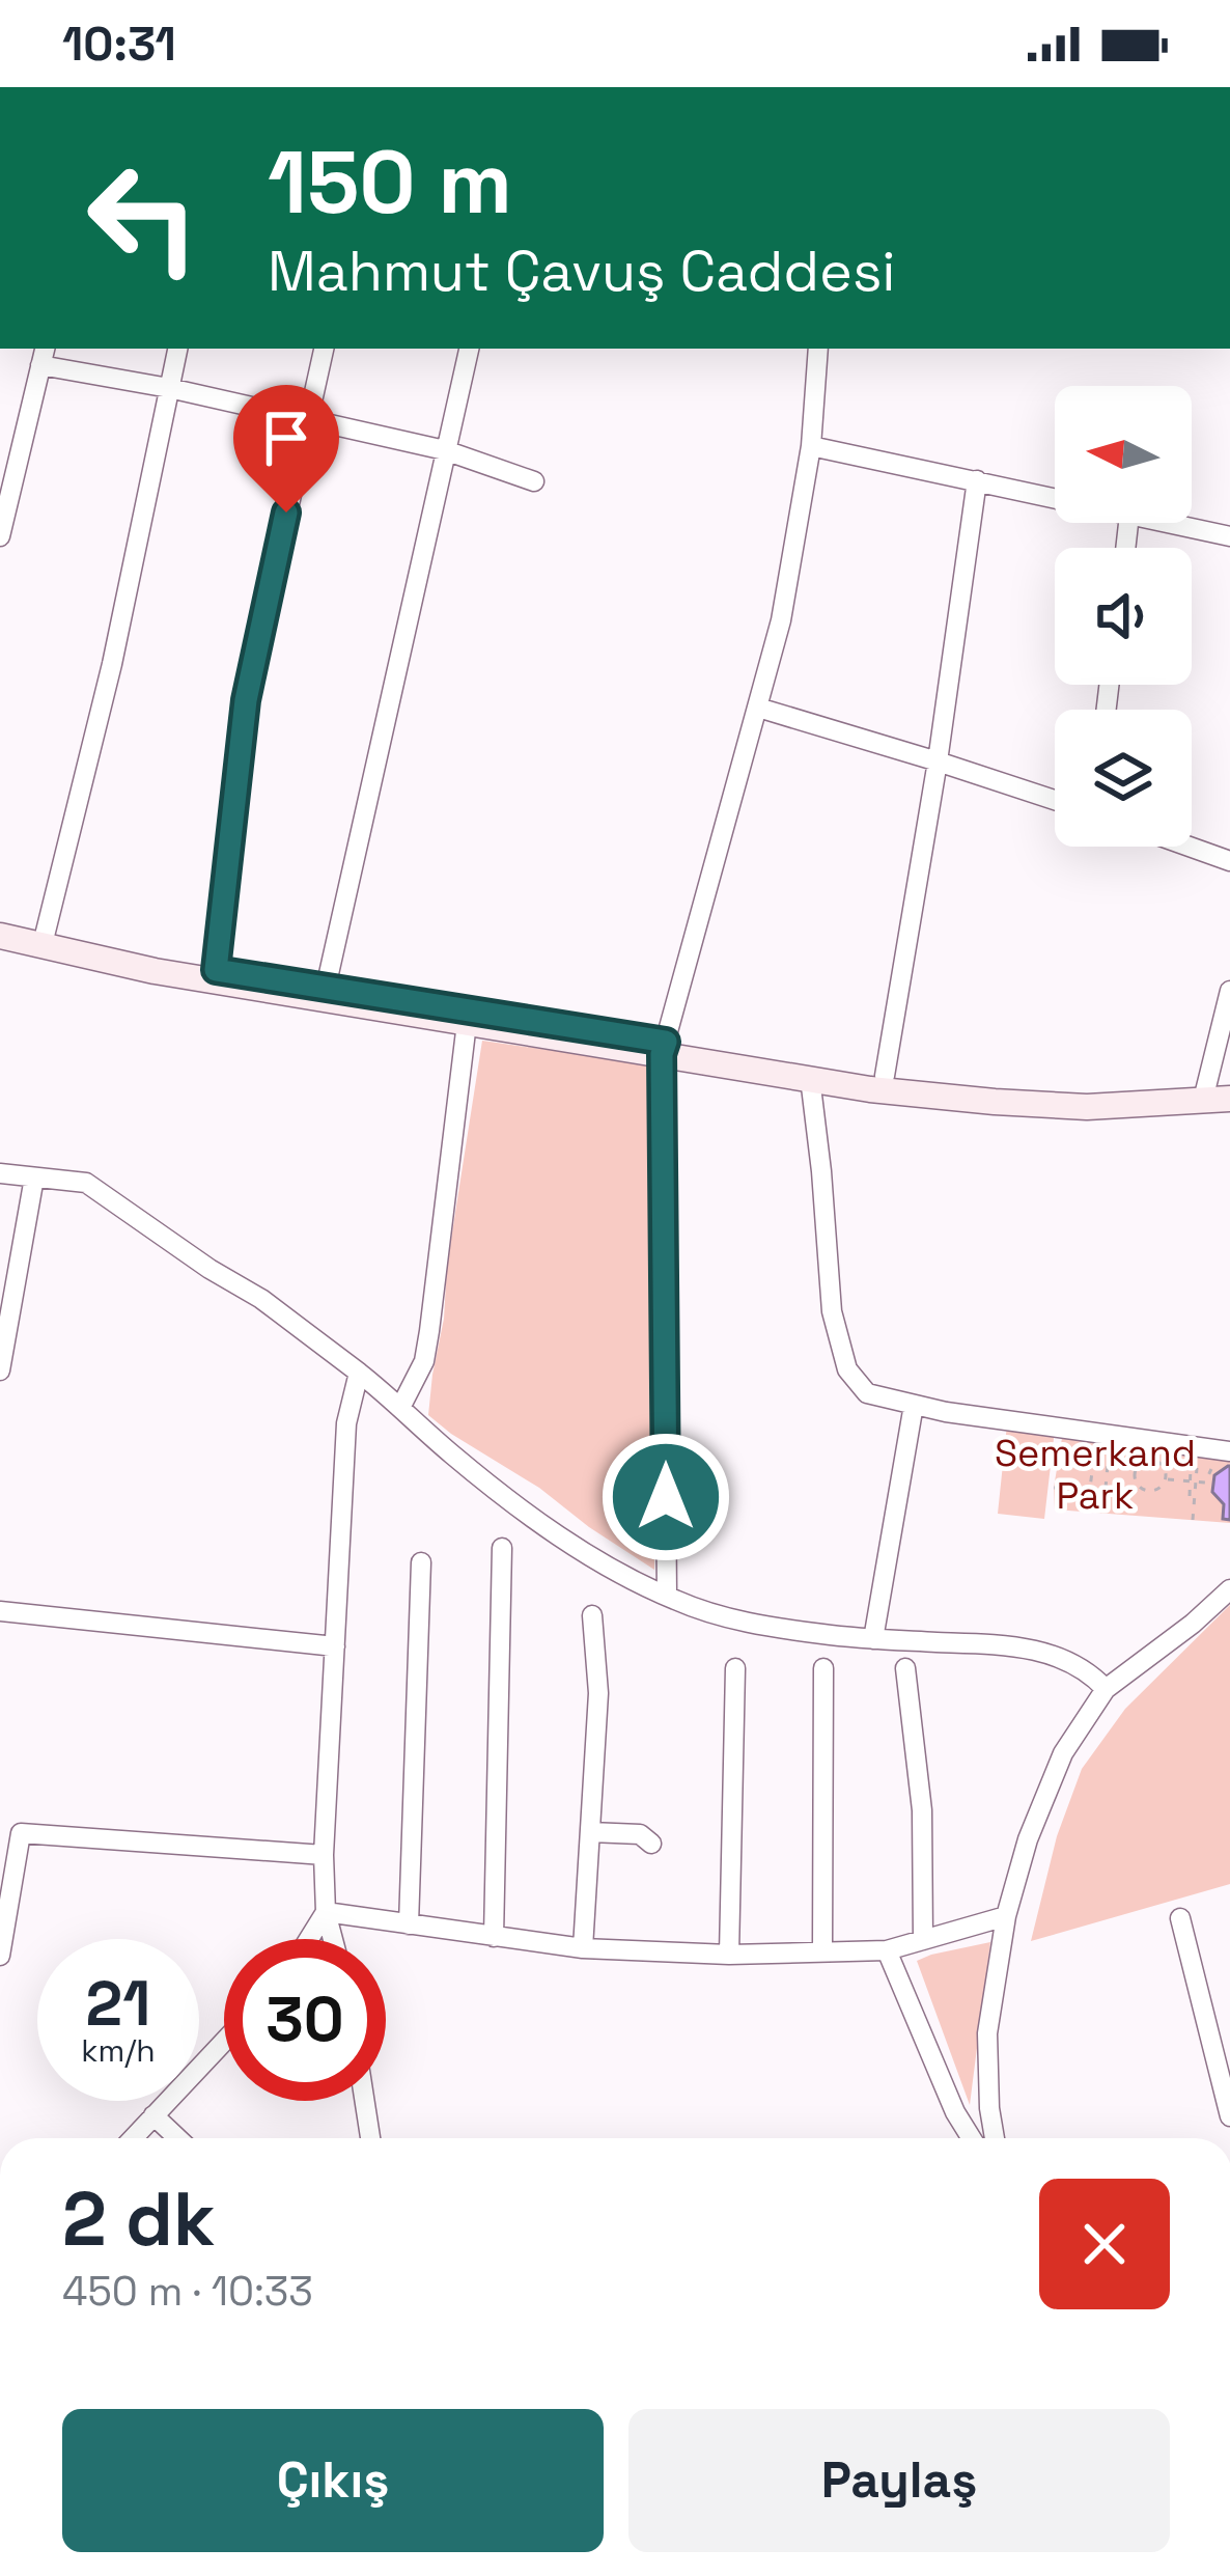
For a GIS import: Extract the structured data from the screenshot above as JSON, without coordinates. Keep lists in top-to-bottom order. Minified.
{"parks":["Semerkand Park"],"north":"left","page":{"status":"10:31","turn":["150 m","Mahmut Çavuş Caddesi"],"speed":"21 km/h","limit":"30","heading":["2 dk","450 m · 10:33"],"buttons":["Çıkış","Paylaş"]}}
